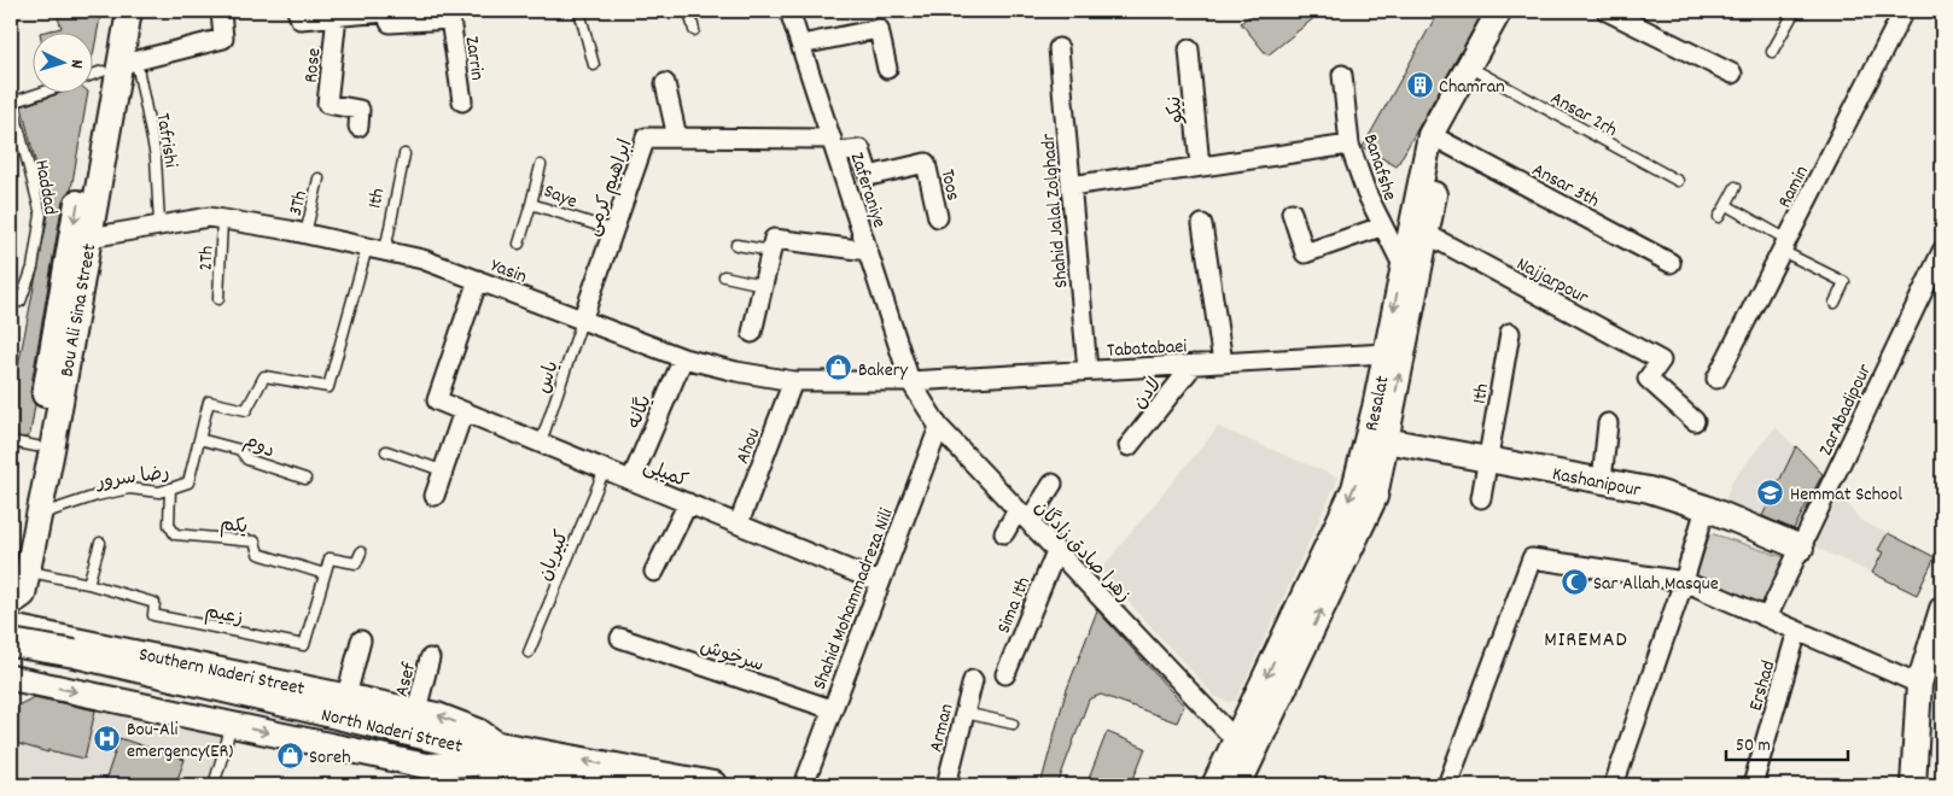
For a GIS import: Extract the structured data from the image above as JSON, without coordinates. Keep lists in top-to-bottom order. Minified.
{"streets":{"main road":["Bou Ali Sina Street","Resalat","Kashanipour","Southern Naderi Street","North Naderi Street"],"street":["Zarrin","Rose","نیکو","Banafshe","Ansar 3th","Toos","Ramin","ابراهیم کرمی","Zaferaniye","1th","Shahid Jalal Zolghadr","Yasin","Najjarpour","Tabatabaei","لادن","ZarAbadipour","یگانه","Ahou","کمیلی","زهرا صادق زادگان","Shahid Mohammadreza Nili","Sima 1th","سرخوش","Asef","Ershad","Arman"],"lane":["Ansar 2rh","Tafrishi","Haddad","Saye","3Th","2Th","یاس","دوم","رضا سرور","یکم","کبیریان","زعیم"]},"crossings":[["Zarrin","Rose"],["Ansar 2rh","Resalat"],["Tafrishi","Yasin"],["Tafrishi","Bou Ali Sina Street"],["Banafshe","Resalat"],["Ansar 3th","Resalat"],["Toos","ابراهیم کرمی"],["Toos","Zaferaniye"],["ابراهیم کرمی","Zaferaniye"],["ابراهیم کرمی","Saye"],["ابراهیم کرمی","Yasin"],["ابراهیم کرمی","یاس"],["Zaferaniye","Yasin"],["Zaferaniye","Tabatabaei"],["Zaferaniye","زهرا صادق زادگان"],["1th","Yasin"],["1th","رضا سرور"],["1th","Kashanipour"],["3Th","Yasin"],["Shahid Jalal Zolghadr","Tabatabaei"],["2Th","Yasin"],["Yasin","Bou Ali Sina Street"],["Yasin","Tabatabaei"],["Yasin","یاس"],["Yasin","یگانه"],["Yasin","Ahou"],["Yasin","کمیلی"],["Yasin","رضا سرور"],["Yasin","زهرا صادق زادگان"],["Najjarpour","Resalat"],["Bou Ali Sina Street","رضا سرور"],["Bou Ali Sina Street","زعیم"],["Tabatabaei","لادن"],["Tabatabaei","Resalat"],["Tabatabaei","زهرا صادق زادگان"],["یاس","کمیلی"],["Resalat","Kashanipour"],["Resalat","زهرا صادق زادگان"],["ZarAbadipour","Kashanipour"],["یگانه","کمیلی"],["دوم","رضا سرور"],["Ahou","کمیلی"],["کمیلی","کبیریان"],["کمیلی","Shahid Mohammadreza Nili"],["رضا سرور","یکم"],["یکم","زعیم"],["زهرا صادق زادگان","Shahid Mohammadreza Nili"],["زهرا صادق زادگان","Sima 1th"],["Shahid Mohammadreza Nili","سرخوش"],["Southern Naderi Street","Asef"],["Southern Naderi Street","North Naderi Street"]],"districts":["MIREMAD"],"places":{"building":["Chamran"],"shop":["Bakery","Soreh"],"school or university":["Hemmat School"],"mosque":["Sar Allah Masque"],"hospital":["Bou-Ali emergency(ER)"]},"scale_bar":"50 m","north":"right"}
